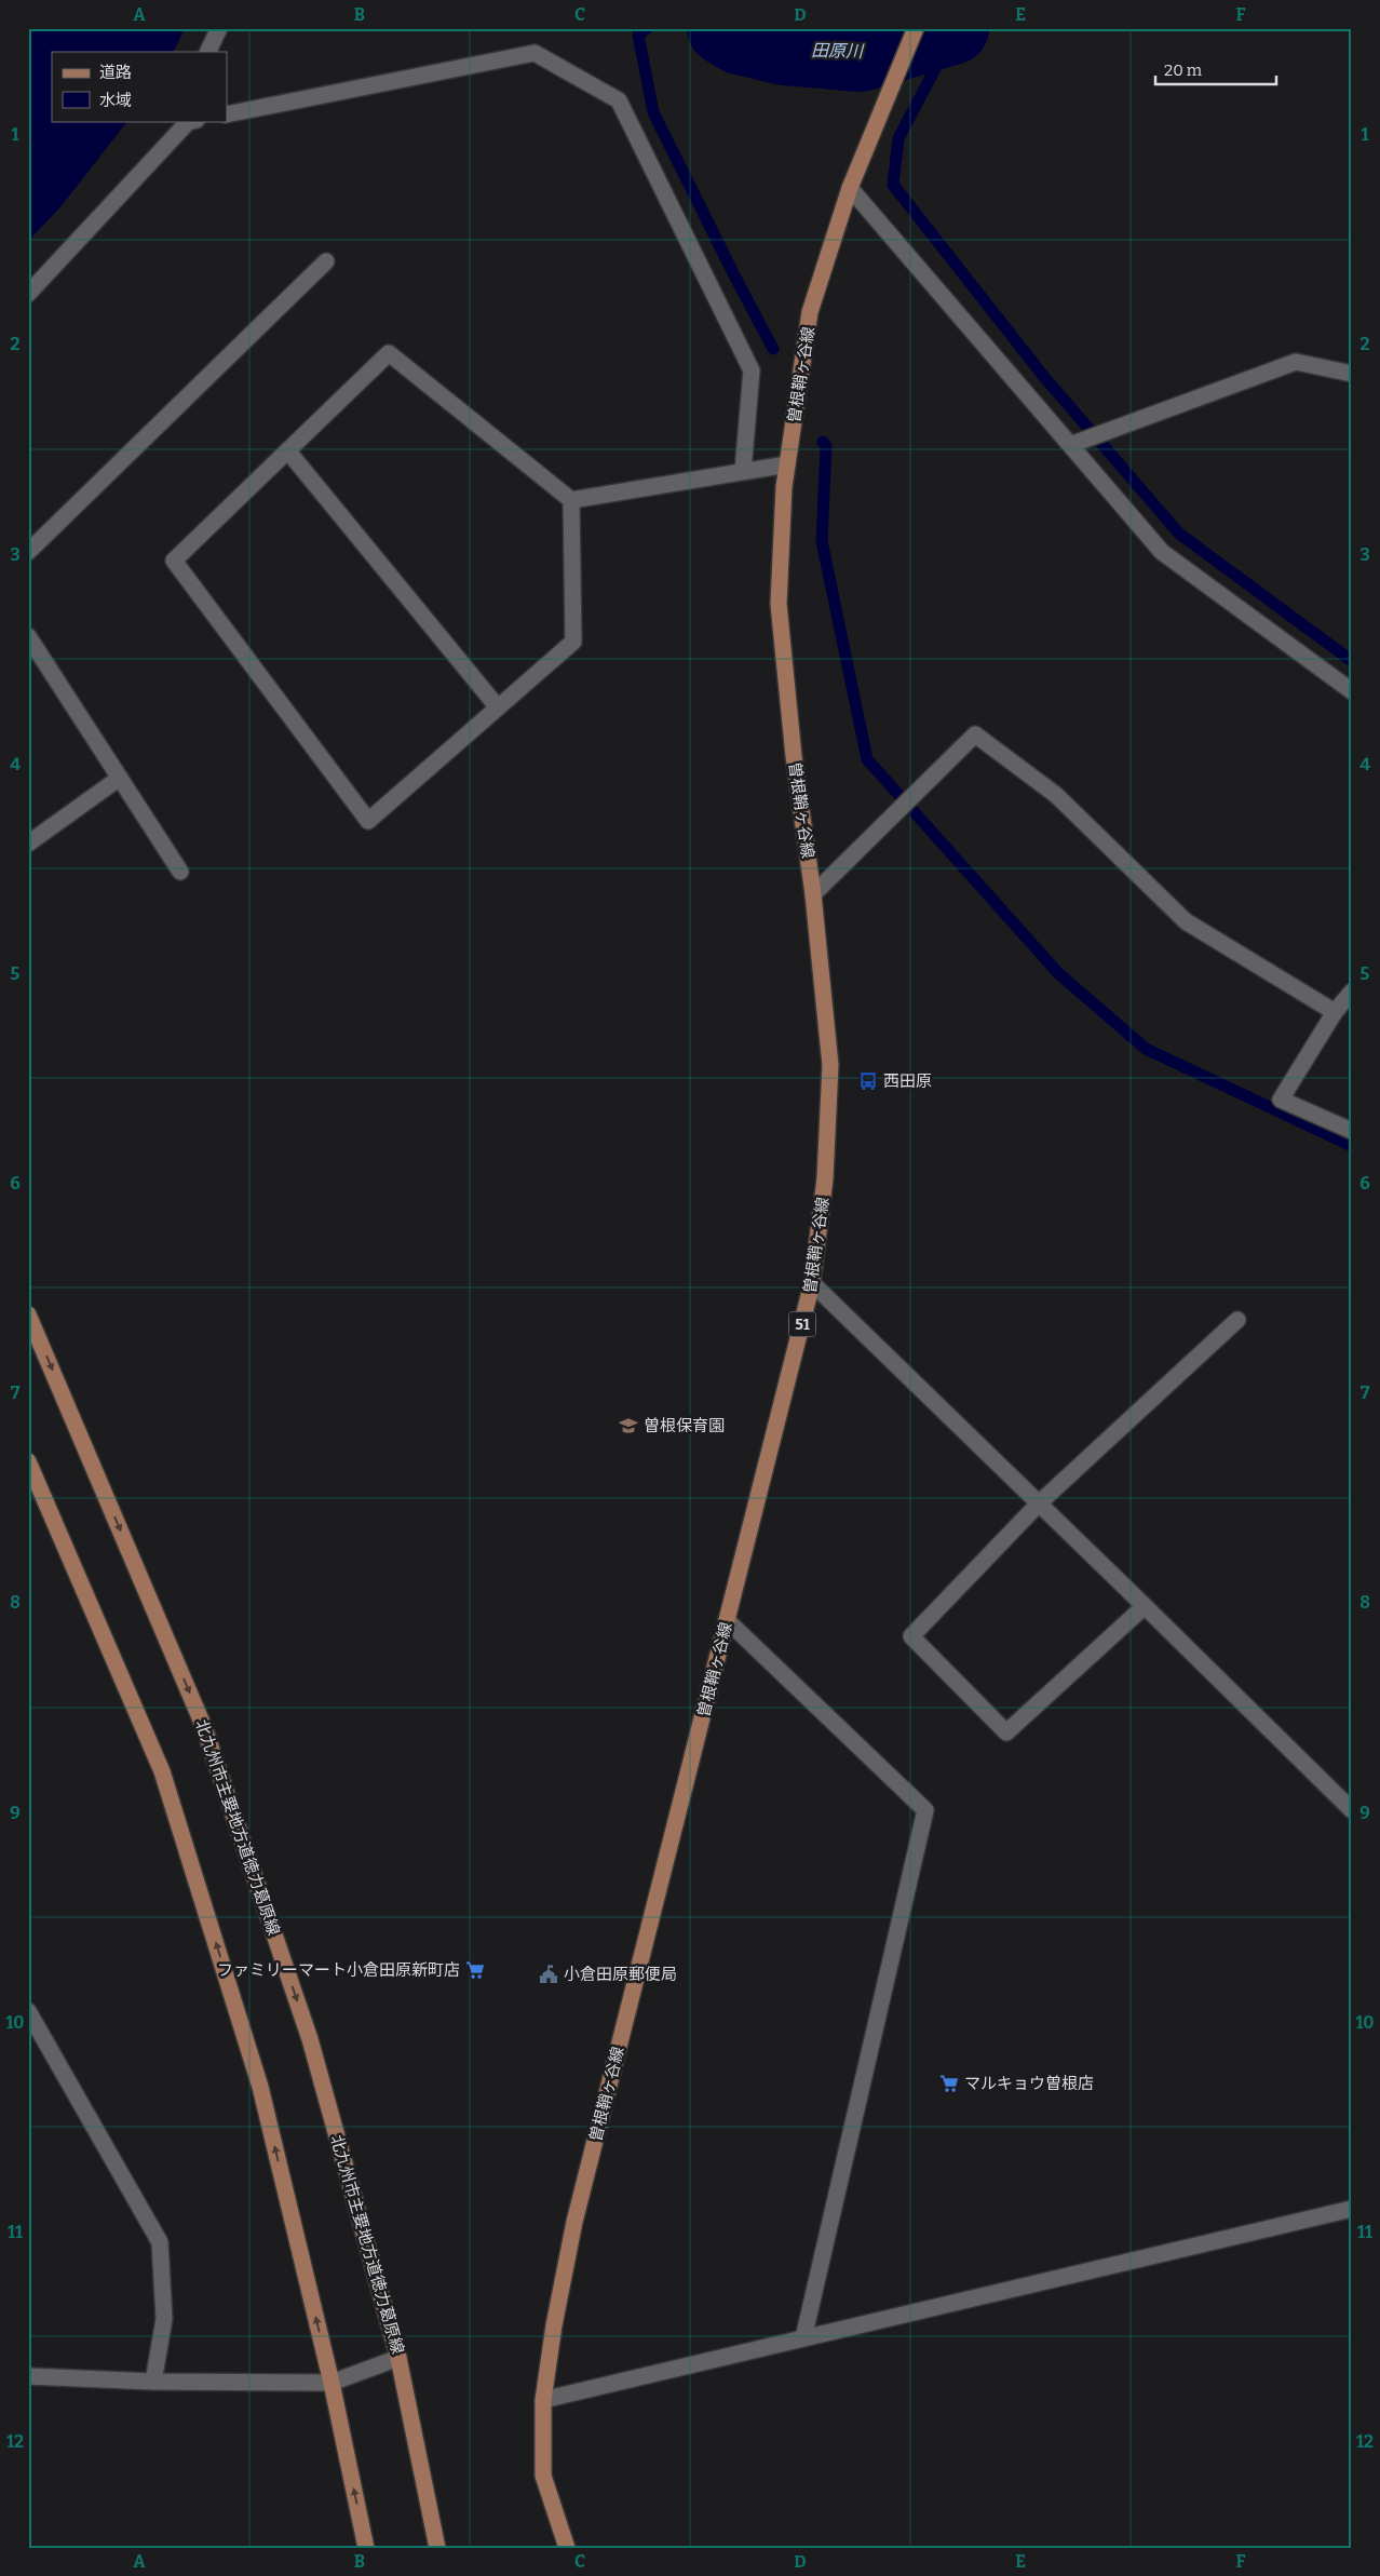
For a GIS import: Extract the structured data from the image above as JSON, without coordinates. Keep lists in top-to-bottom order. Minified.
{"streets":{"main road":["曽根鞘ヶ谷線","51","北九州市主要地方道徳力葛原線"]},"water":["田原川"],"places":{"bus stop":["西田原"],"school or university":["曽根保育園"],"supermarket":["ファミリーマート小倉田原新町店","マルキョウ曽根店"],"public building":["小倉田原郵便局"]},"legend":["道路","水域"],"scale_bar":"20 m","grid":{"columns":["A","B","C","D","E","F"],"rows":["1","2","3","4","5","6","7","8","9","10","11","12"]}}
